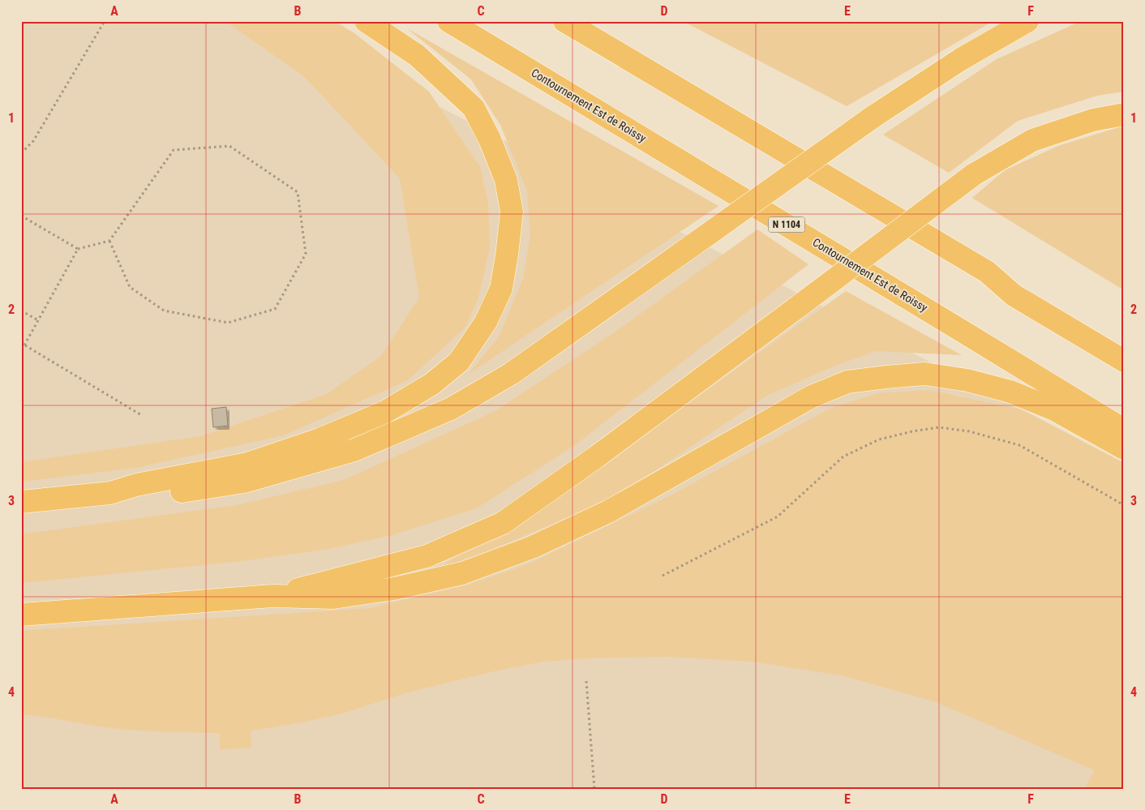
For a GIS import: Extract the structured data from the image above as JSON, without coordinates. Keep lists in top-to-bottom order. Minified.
{"streets":{"highway":["Contournement Est de Roissy","N 1104"]},"grid":{"columns":["A","B","C","D","E","F"],"rows":["1","2","3","4"]}}
